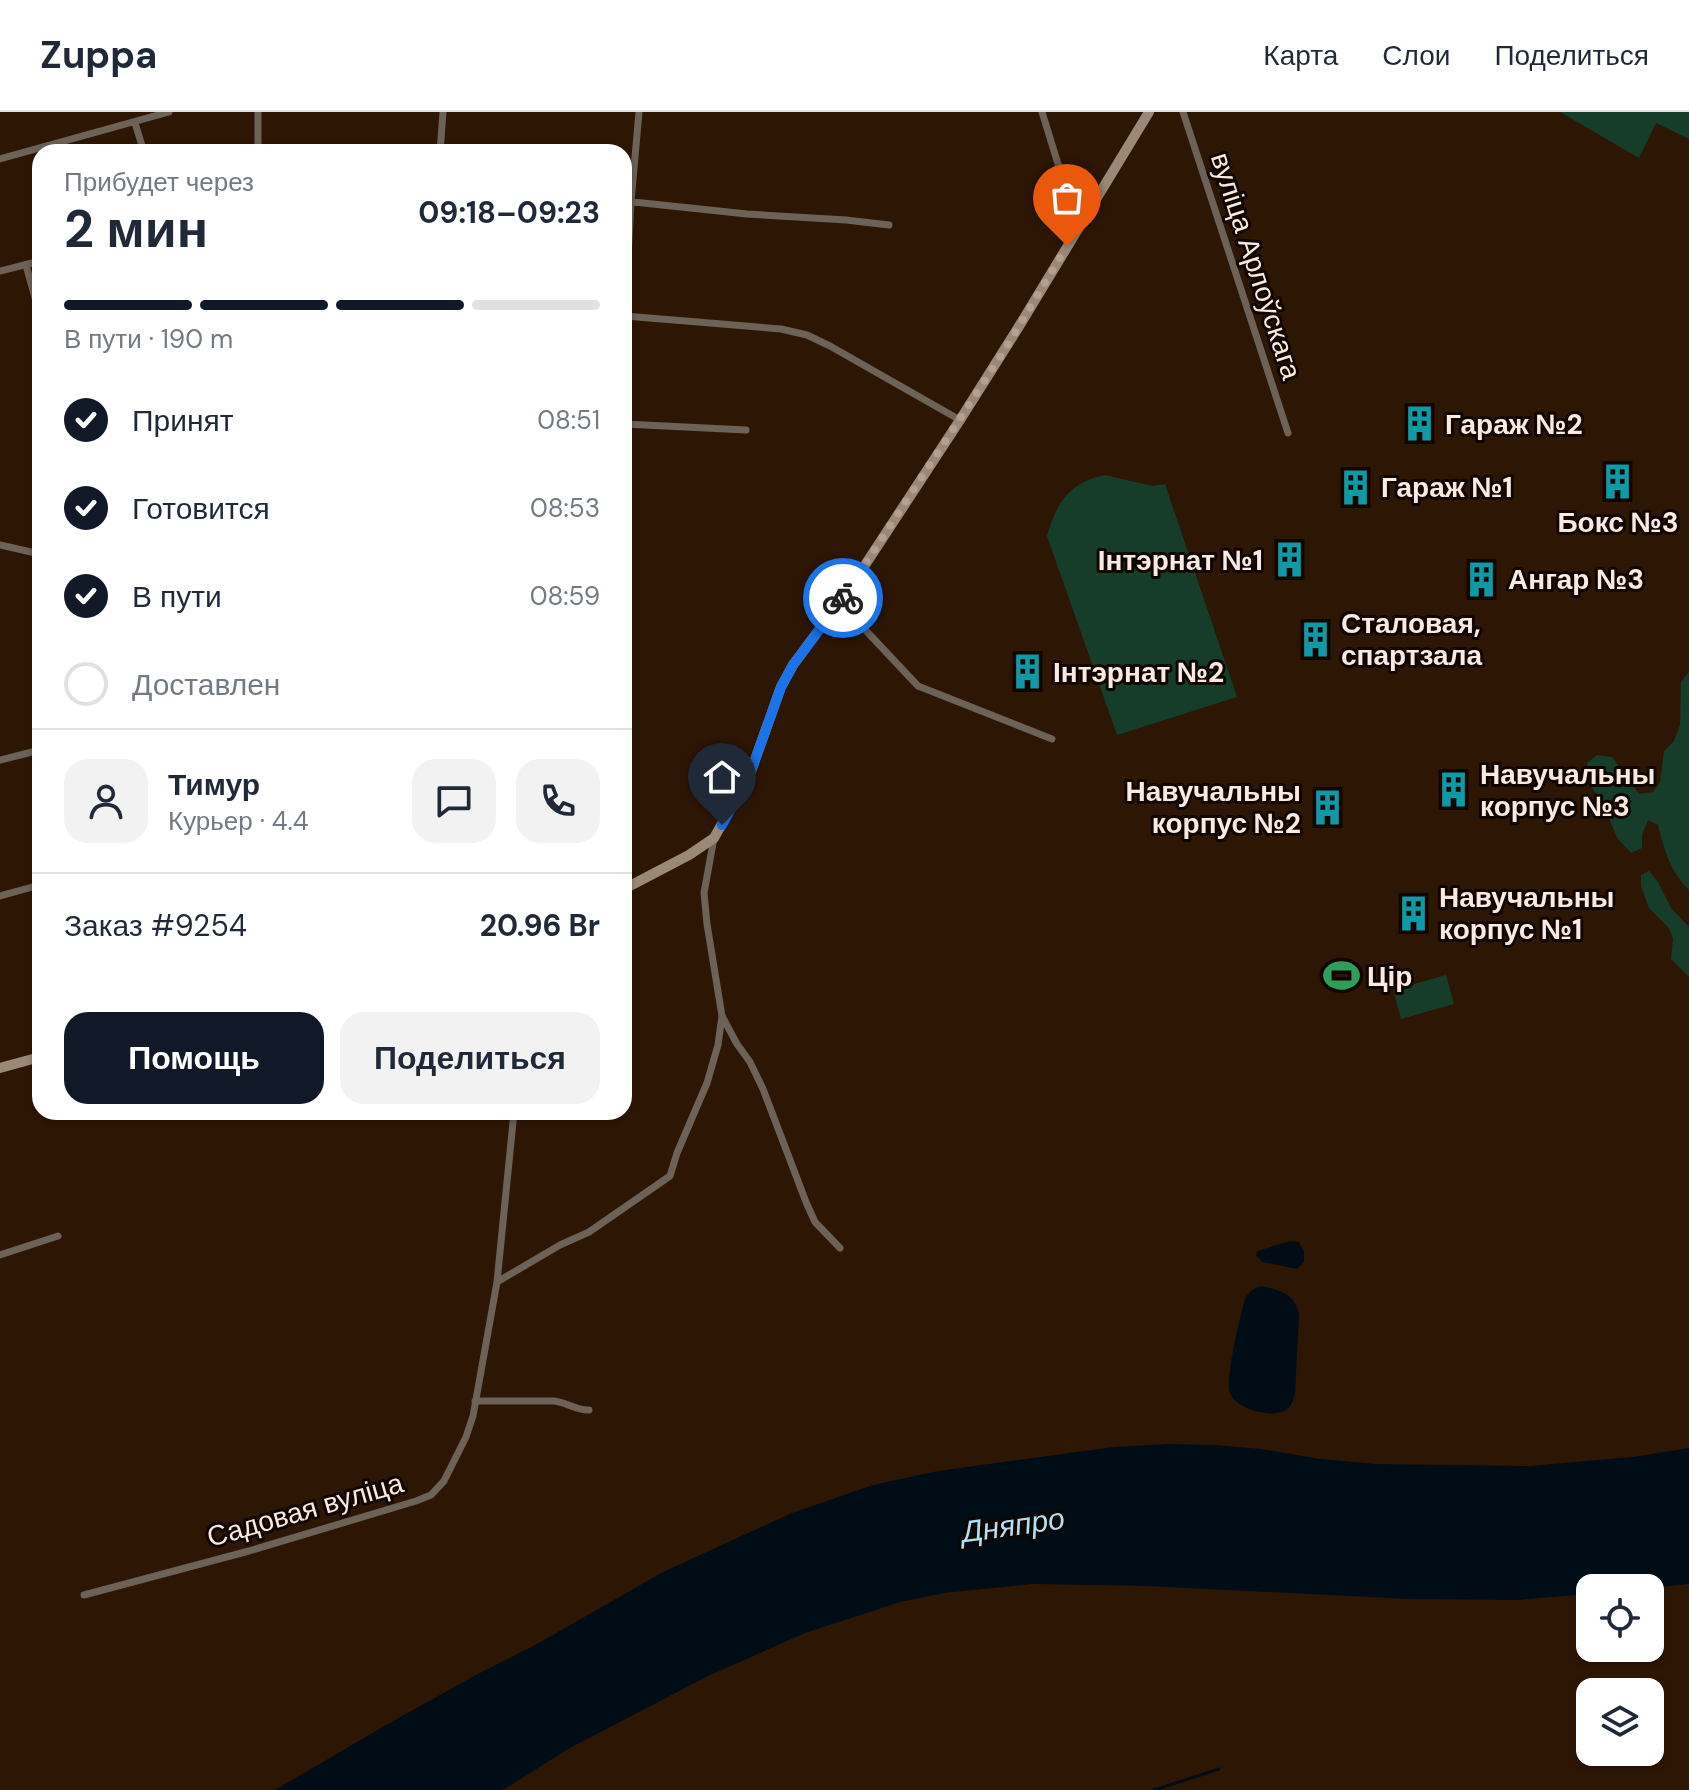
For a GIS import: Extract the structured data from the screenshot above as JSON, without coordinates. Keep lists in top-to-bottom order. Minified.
{"streets":{"street":["вуліца Арлоўскага","Садовая вуліца"]},"water":["Дняпро"],"places":{"building":["Гараж №2","Бокс №3","Гараж №1","Інтэрнат №1","Ангар №3","Сталовая, спартзала","Інтэрнат №2","Навучальны корпус №3","Навучальны корпус №2","Навучальны корпус №1"],"sports":["Цір"]},"page":{"header":"Zuppa","nav":["Карта","Слои","Поделиться"],"heading":["2 мин","Прибудет через","09:18–09:23"],"panel":["Тимур","Курьер · 4.4","Заказ #9254","20.96 Br"],"bar":"В пути · 190 m","list":[["Принят","08:51"],["Готовится","08:53"],["В пути","08:59"],"Доставлен"],"buttons":["Помощь","Поделиться"]}}
